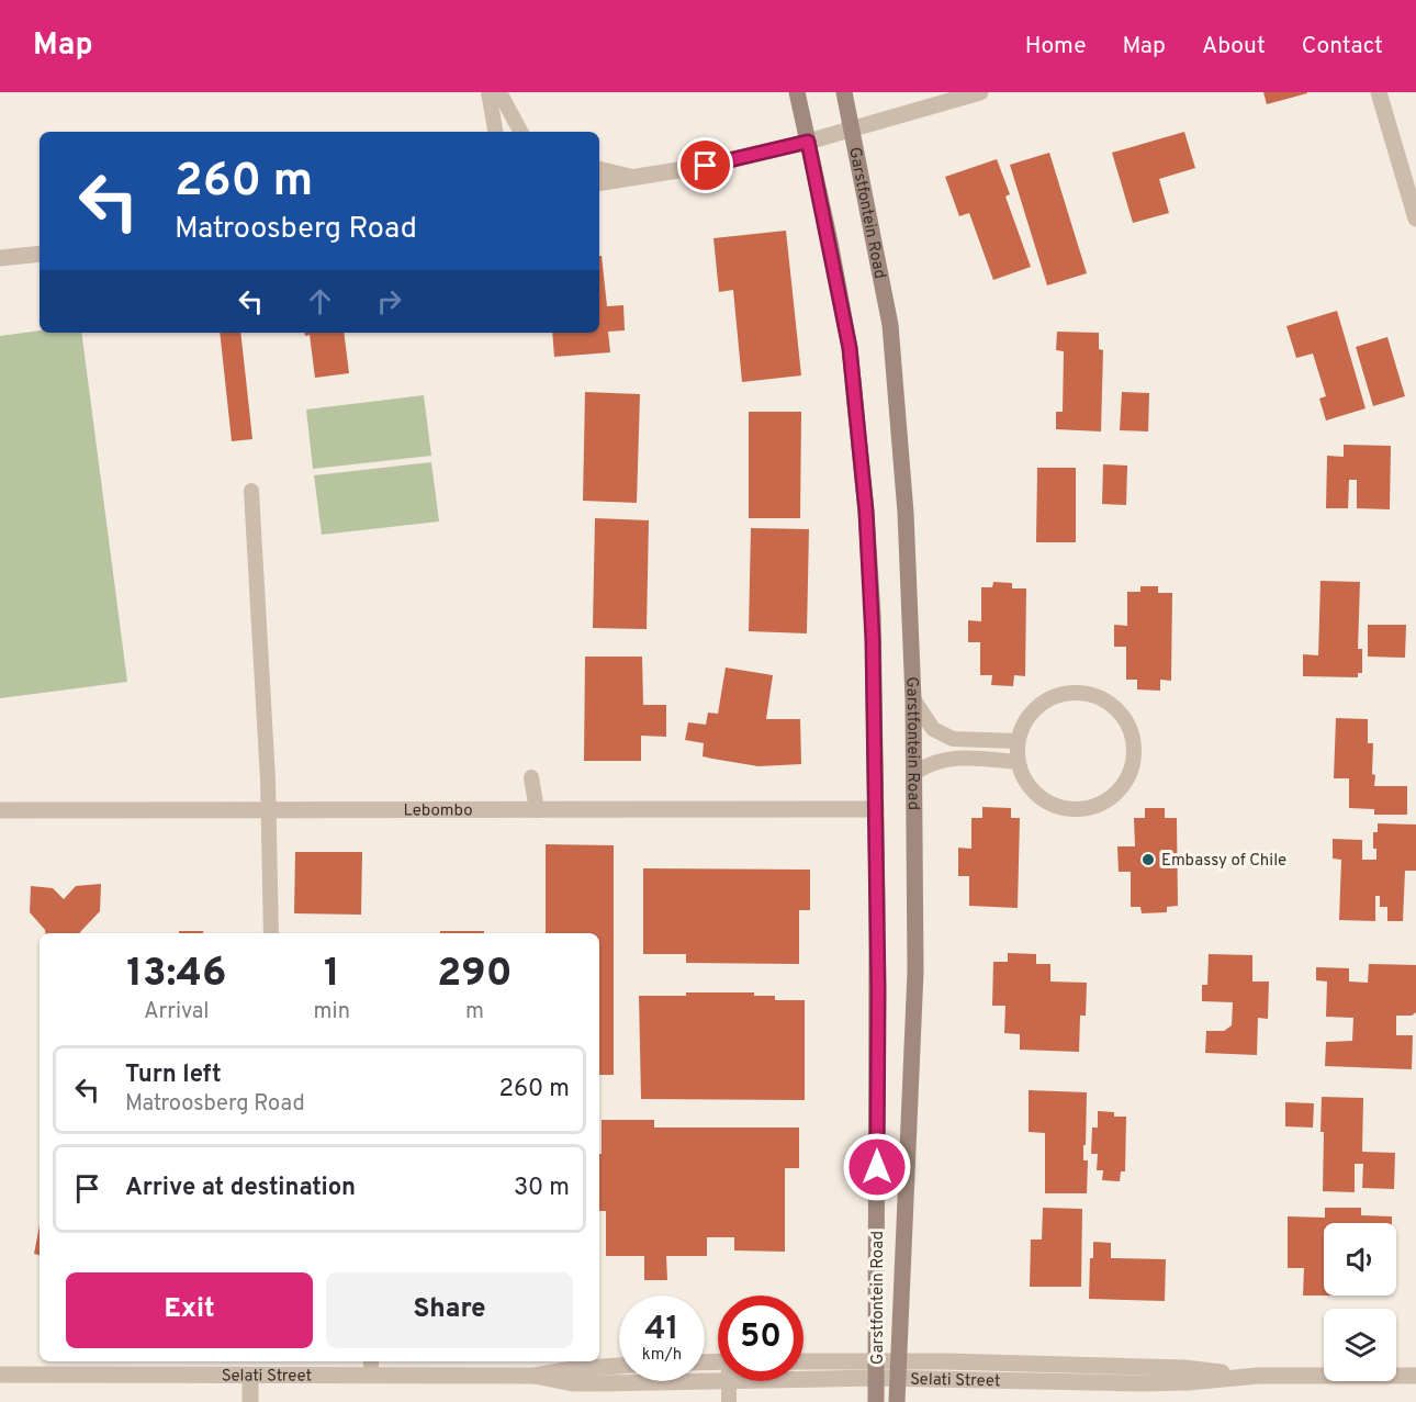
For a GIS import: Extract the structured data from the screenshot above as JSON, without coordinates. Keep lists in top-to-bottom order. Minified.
{"streets":{"main road":["Garstfontein Road"],"street":["Lebombo","Selati Street"]},"crossings":[["Garstfontein Road","Lebombo"],["Garstfontein Road","Selati Street"]],"places":["Embassy of Chile"],"page":{"header":"Map","nav":["Home","Map","About","Contact"],"turn":["260 m","Matroosberg Road"],"eta":["13:46","Arrival","1","min","290","m"],"list":[{"name":"Turn left","note":"Matroosberg Road","value":"260 m"},{"name":"Arrive at destination","value":"30 m"}],"buttons":["Exit","Share"],"speed":"41 km/h","limit":"50"}}
